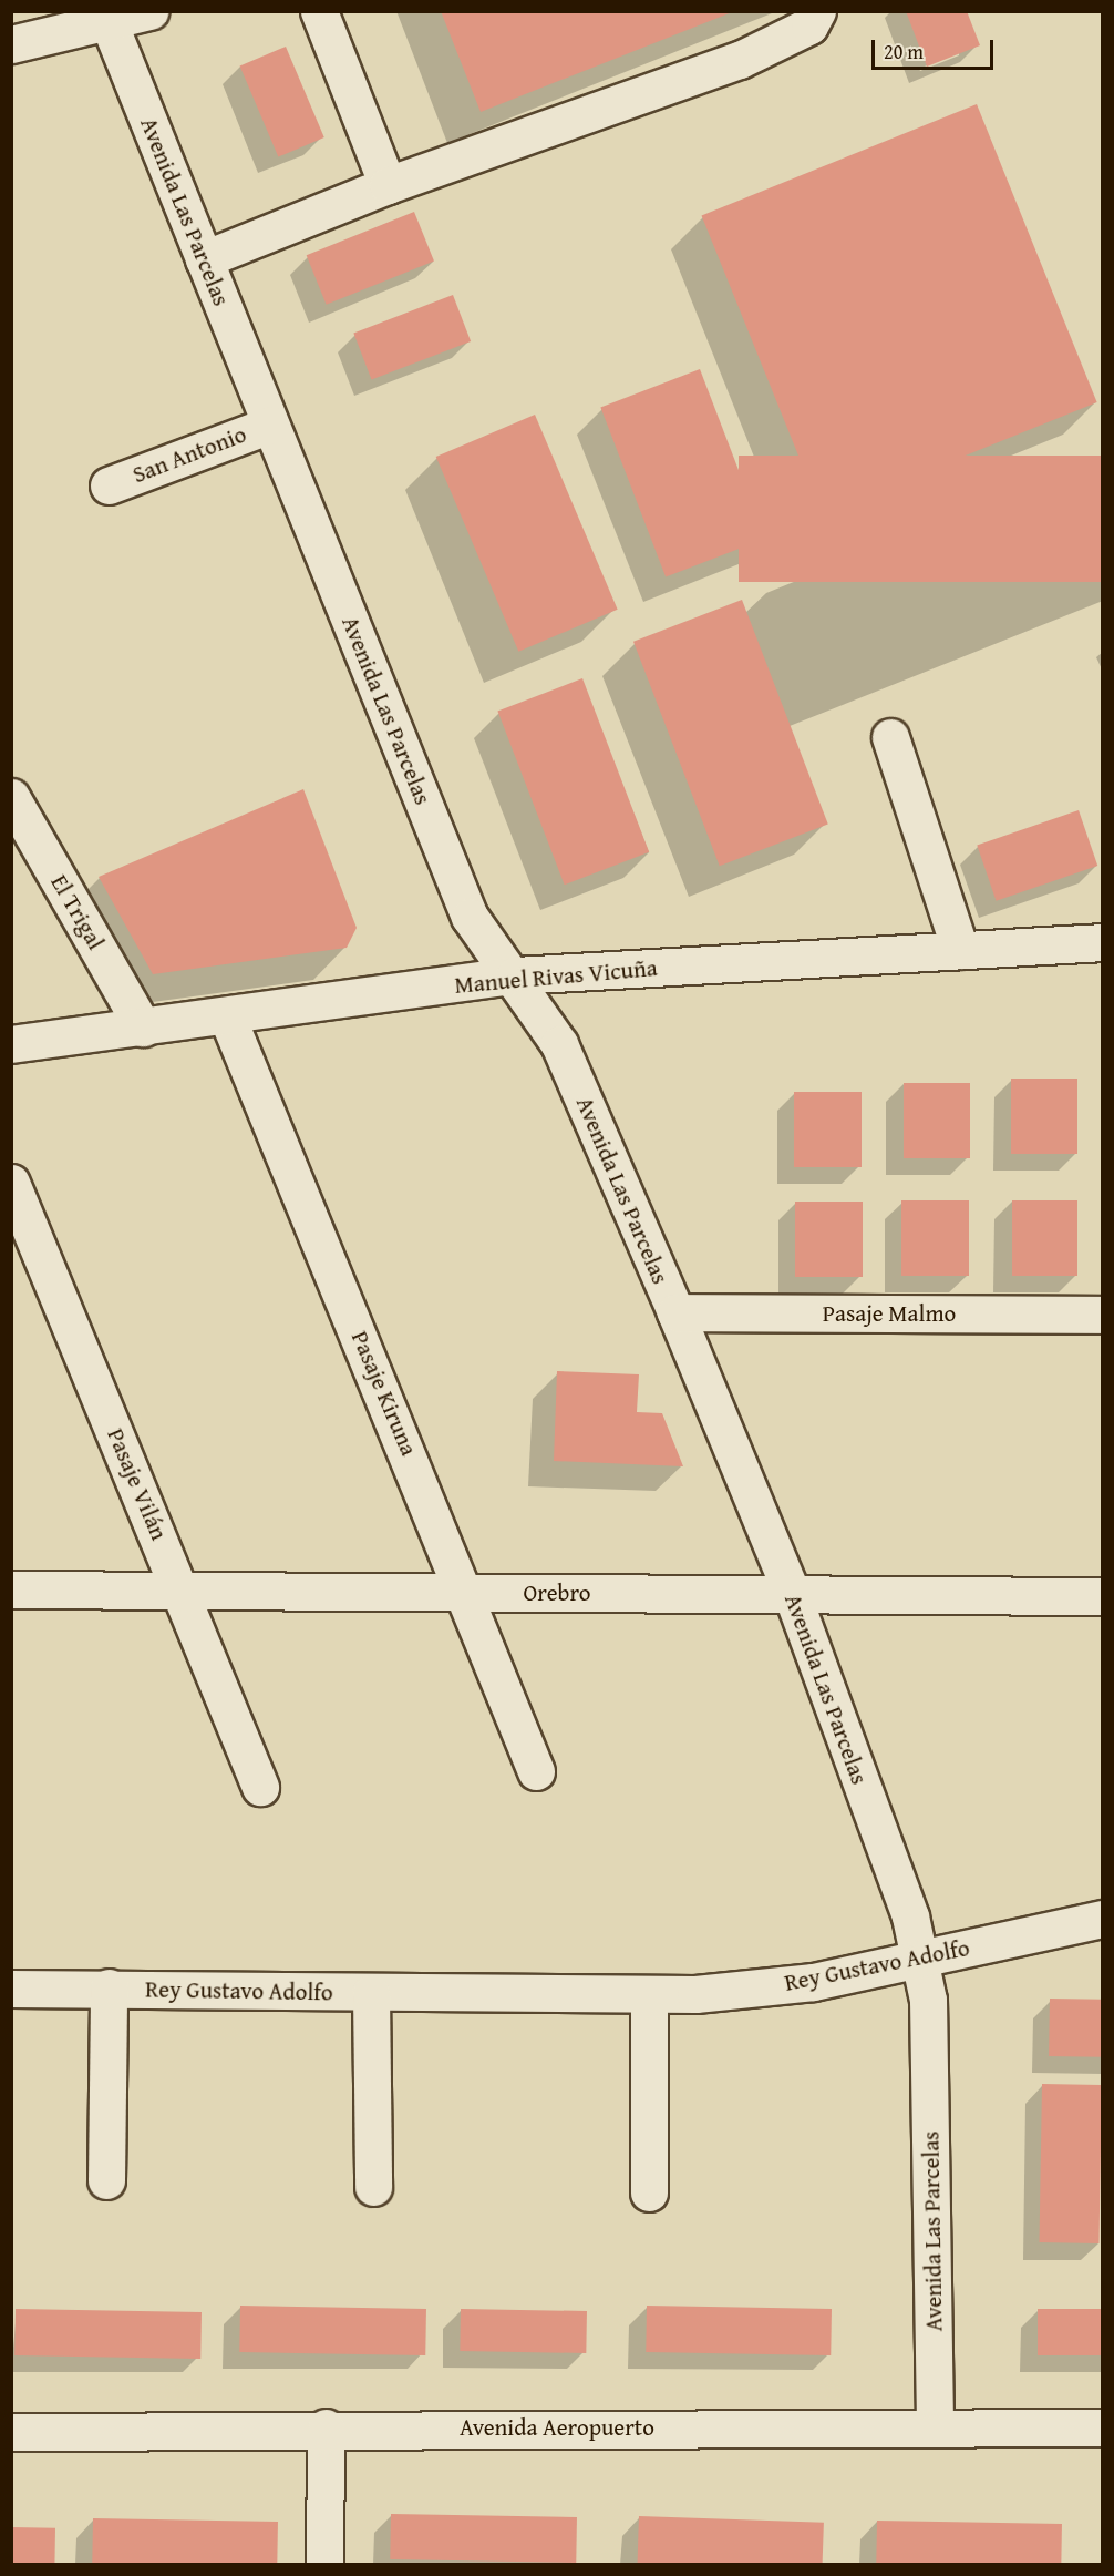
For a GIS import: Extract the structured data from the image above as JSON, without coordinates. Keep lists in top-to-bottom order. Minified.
{"streets":{"street":["Avenida Las Parcelas","San Antonio","El Trigal","Manuel Rivas Vicuña","Pasaje Malmo","Pasaje Kiruna","Pasaje Vilán","Orebro","Rey Gustavo Adolfo","Avenida Aeropuerto"]},"crossings":[["Avenida Las Parcelas","San Antonio"],["Avenida Las Parcelas","Manuel Rivas Vicuña"],["Avenida Las Parcelas","Pasaje Malmo"],["Avenida Las Parcelas","Orebro"],["Avenida Las Parcelas","Rey Gustavo Adolfo"],["Avenida Las Parcelas","Avenida Aeropuerto"],["El Trigal","Manuel Rivas Vicuña"],["Manuel Rivas Vicuña","Pasaje Kiruna"],["Pasaje Kiruna","Orebro"],["Pasaje Vilán","Orebro"]],"scale_bar":"20 m"}
